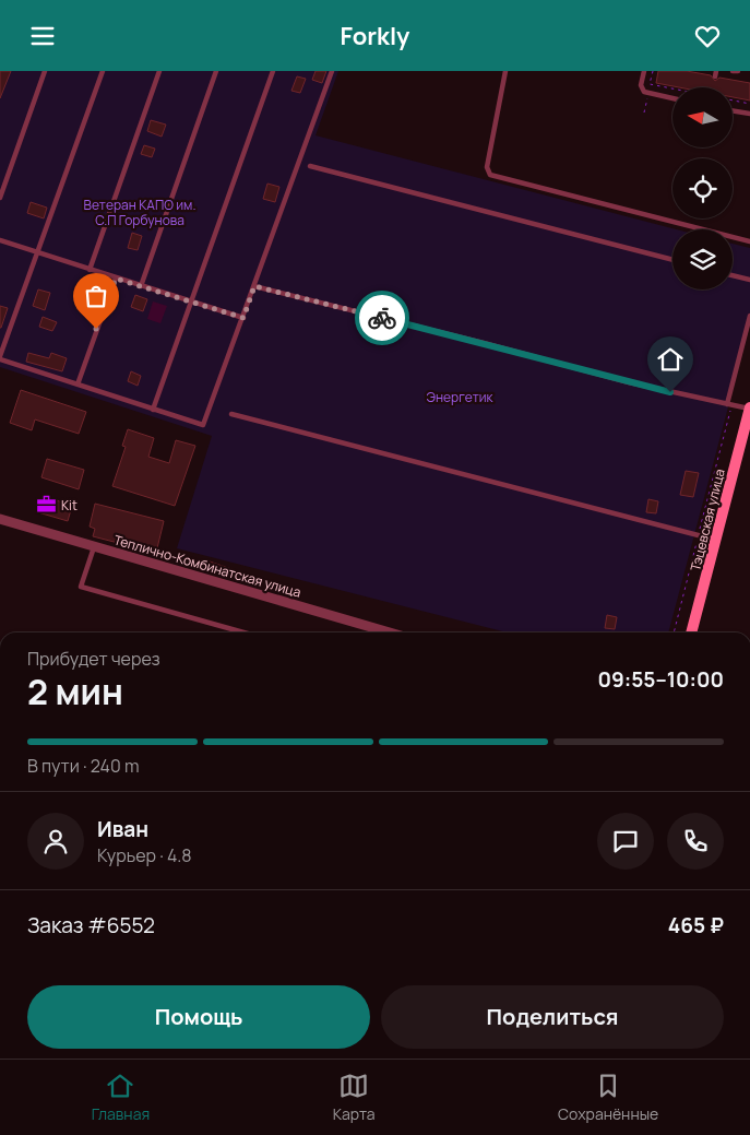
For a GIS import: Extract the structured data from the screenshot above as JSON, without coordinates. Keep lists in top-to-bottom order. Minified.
{"streets":{"main road":["Тэцевская улица"],"street":["Теплично-Комбинатская улица"]},"parks":["Ветеран КАПО им. С.П Горбунова","Энергетик"],"places":{"office":["Kit"]},"north":"left","page":{"header":"Forkly","heading":["2 мин","Прибудет через","09:55–10:00"],"panel":["Иван","Курьер · 4.8","Заказ #6552","465 ₽"],"bar":"В пути · 240 m","buttons":["Помощь","Поделиться"],"tabs":["Главная","Карта","Сохранённые"]}}
